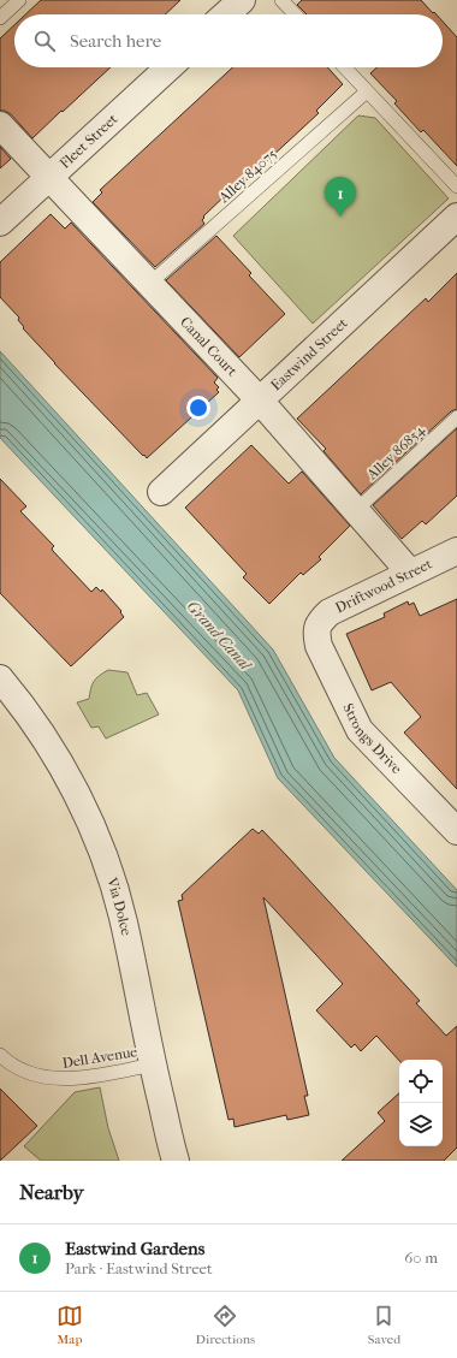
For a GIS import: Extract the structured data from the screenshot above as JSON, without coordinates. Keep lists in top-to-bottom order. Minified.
{"streets":{"street":["Fleet Street","Canal Court","Eastwind Street","Driftwood Street","Strongs Drive","Via Dolce"],"lane":["Alley 84075","Alley 86854","Dell Avenue"]},"crossings":[["Fleet Street","Canal Court"],["Alley 84075","Canal Court"],["Canal Court","Eastwind Street"],["Canal Court","Alley 86854"],["Canal Court","Driftwood Street"],["Driftwood Street","Strongs Drive"],["Via Dolce","Dell Avenue"]],"water":["Grand Canal"],"page":{"search":"Search here","pins":"1","heading":"Nearby","list":[{"mark":"1","name":"Eastwind Gardens","note":"Park · Eastwind Street","value":"60 m"}],"nav":["Map","Directions","Saved"]}}
